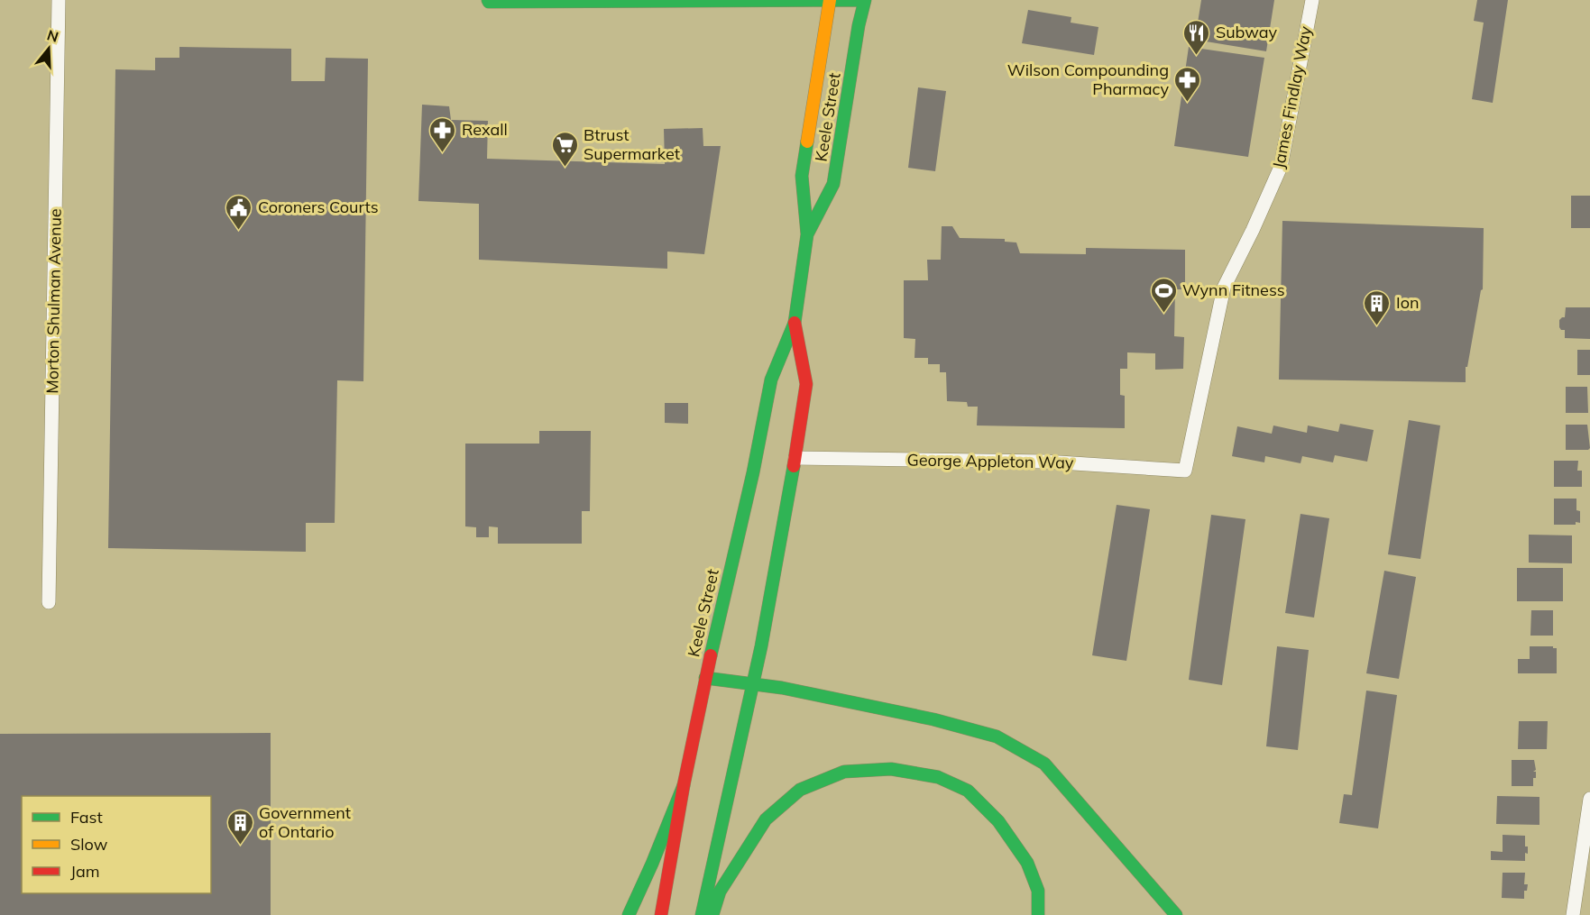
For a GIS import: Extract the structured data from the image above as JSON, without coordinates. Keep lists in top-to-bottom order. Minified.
{"streets":{"main road":["Keele Street"],"street":["James Findlay Way","Morton Shulman Avenue","George Appleton Way"]},"crossings":[["James Findlay Way","George Appleton Way"],["Keele Street","George Appleton Way"]],"places":{"restaurant":["Subway"],"pharmacy":["Wilson Compounding Pharmacy","Rexall"],"supermarket":["Btrust Supermarket"],"public building":["Coroners Courts"],"sports":["Wynn Fitness"],"building":["Ion","Government of Ontario"]},"legend":["Fast","Slow","Jam"],"north":"top"}
